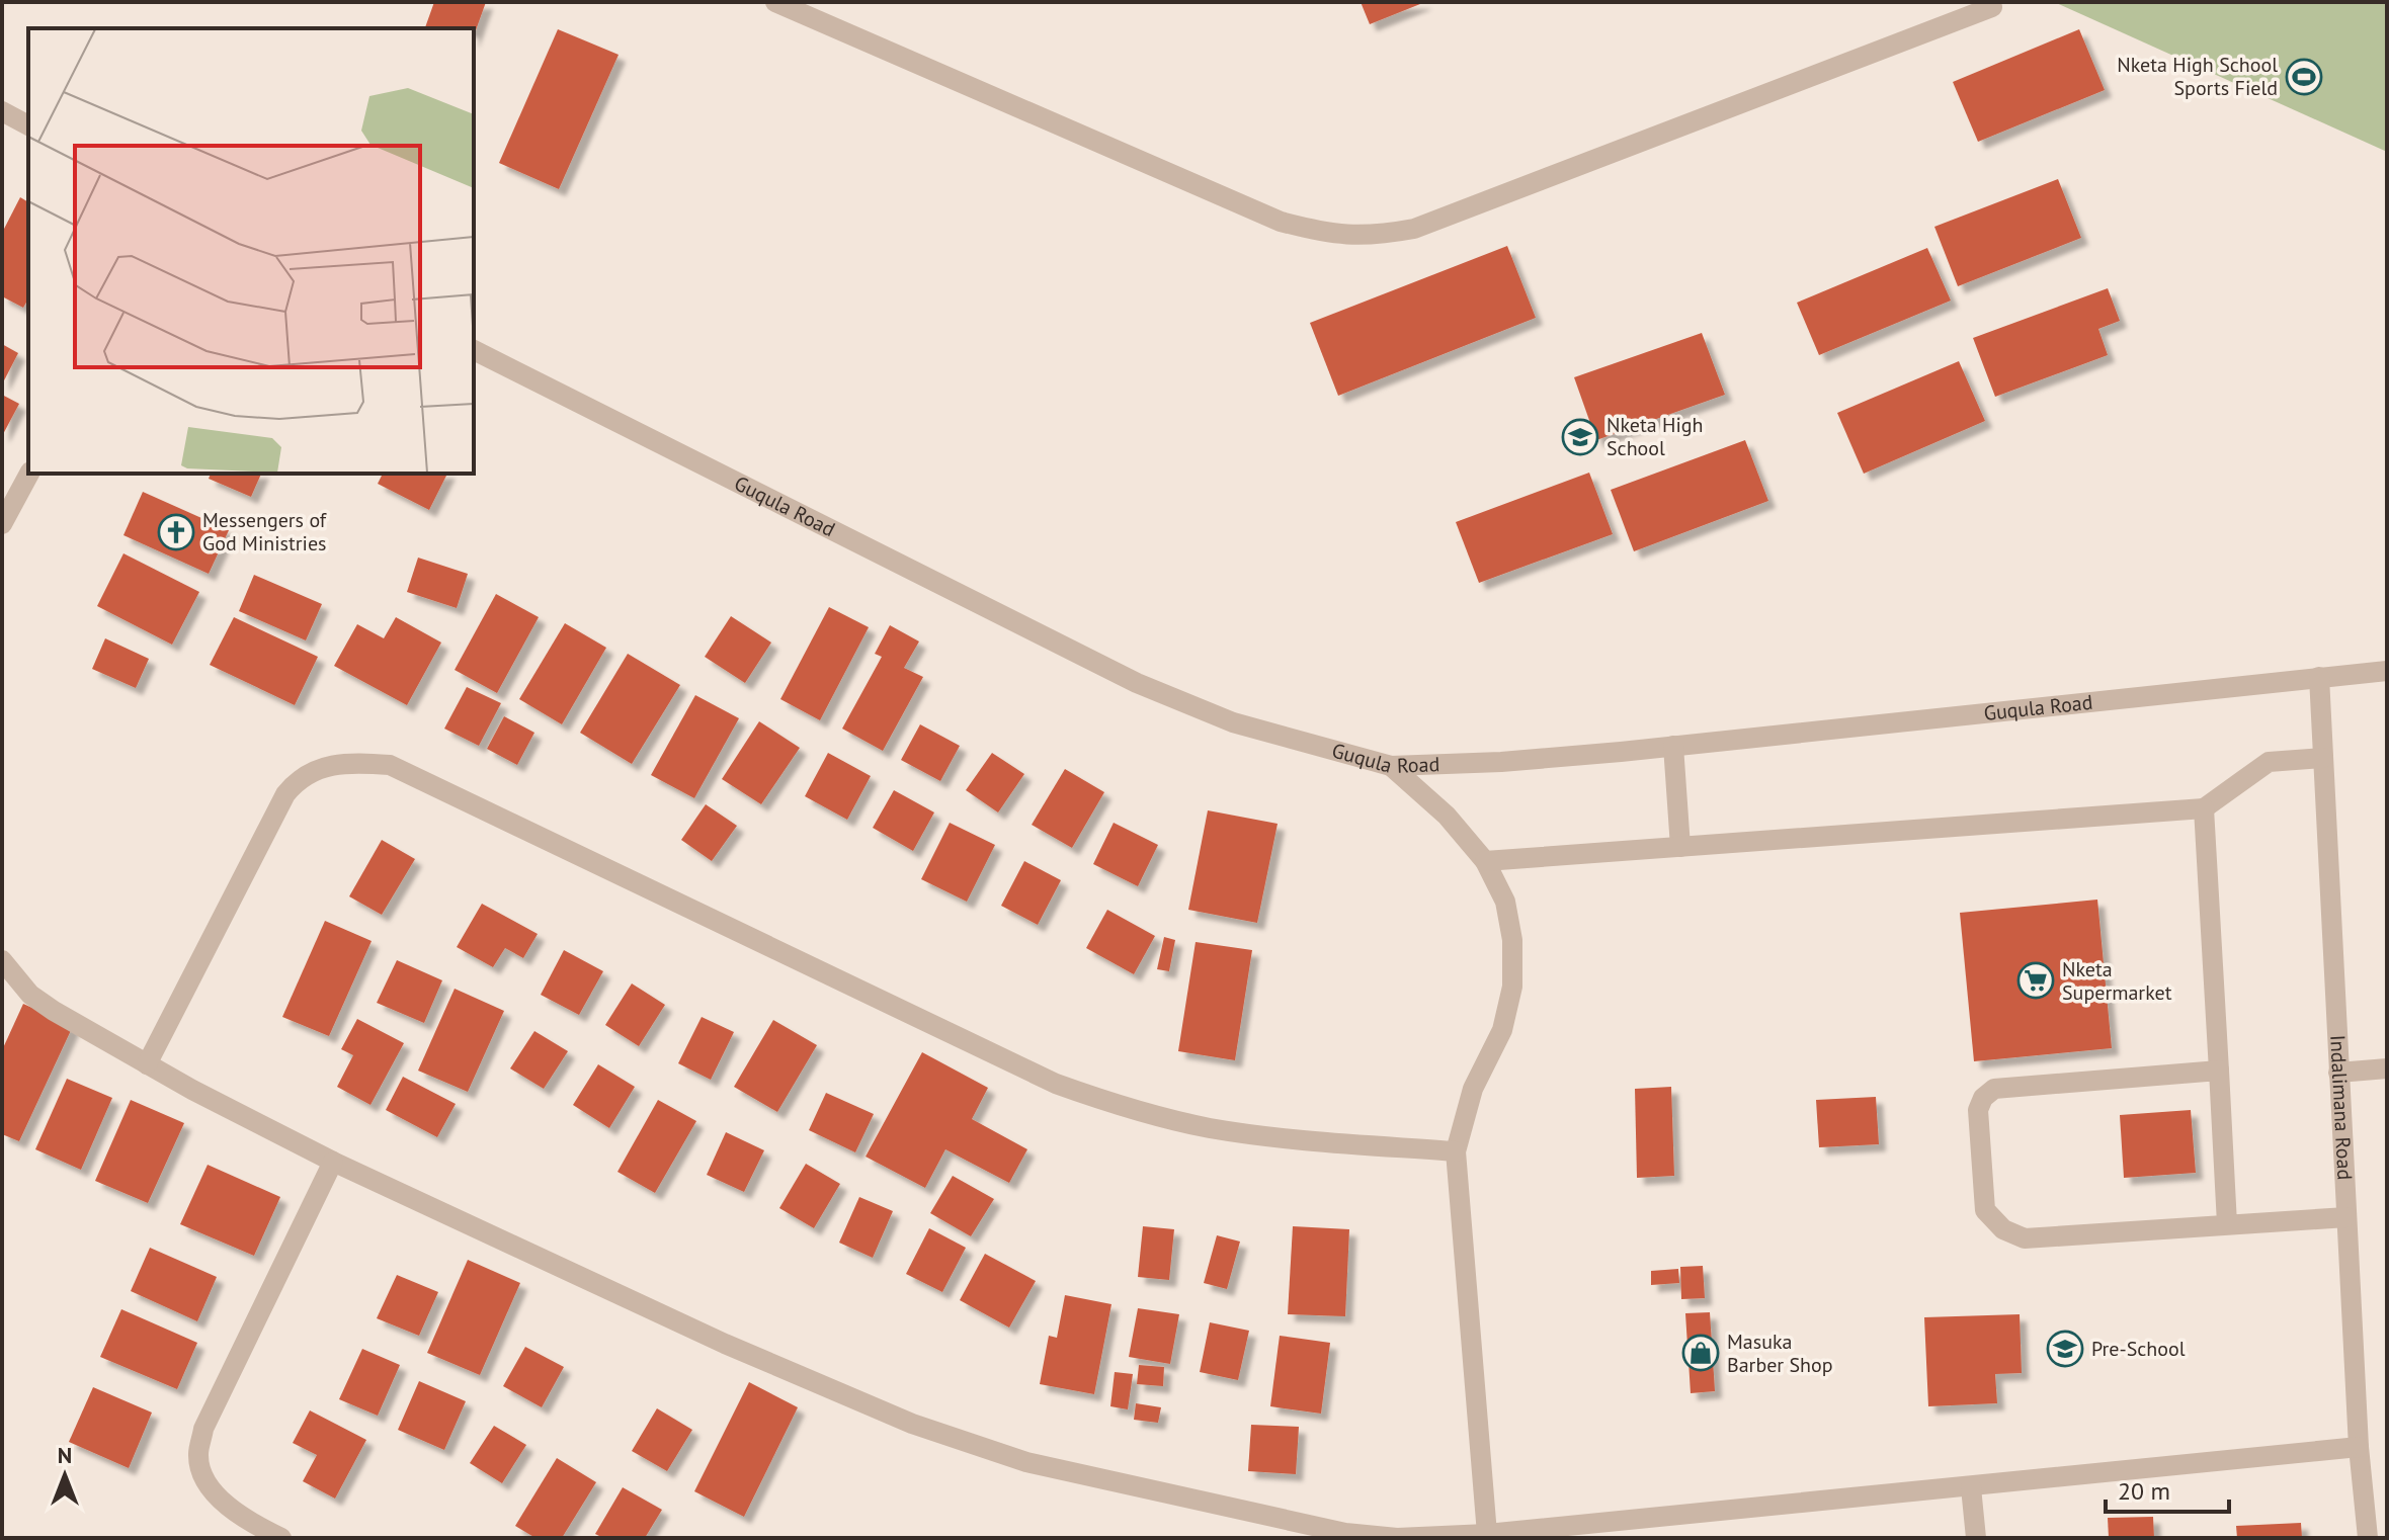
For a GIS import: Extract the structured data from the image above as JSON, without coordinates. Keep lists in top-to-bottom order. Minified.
{"streets":{"street":["Guqula Road","Indalimana Road"]},"crossings":[["Guqula Road","Indalimana Road"]],"places":{"sports":["Nketa High School Sports Field"],"school or university":["Nketa High School","Pre-School"],"church":["Messengers of God Ministries"],"supermarket":["Nketa Supermarket"],"shop":["Masuka Barber Shop"]},"scale_bar":"20 m","north":"top"}
